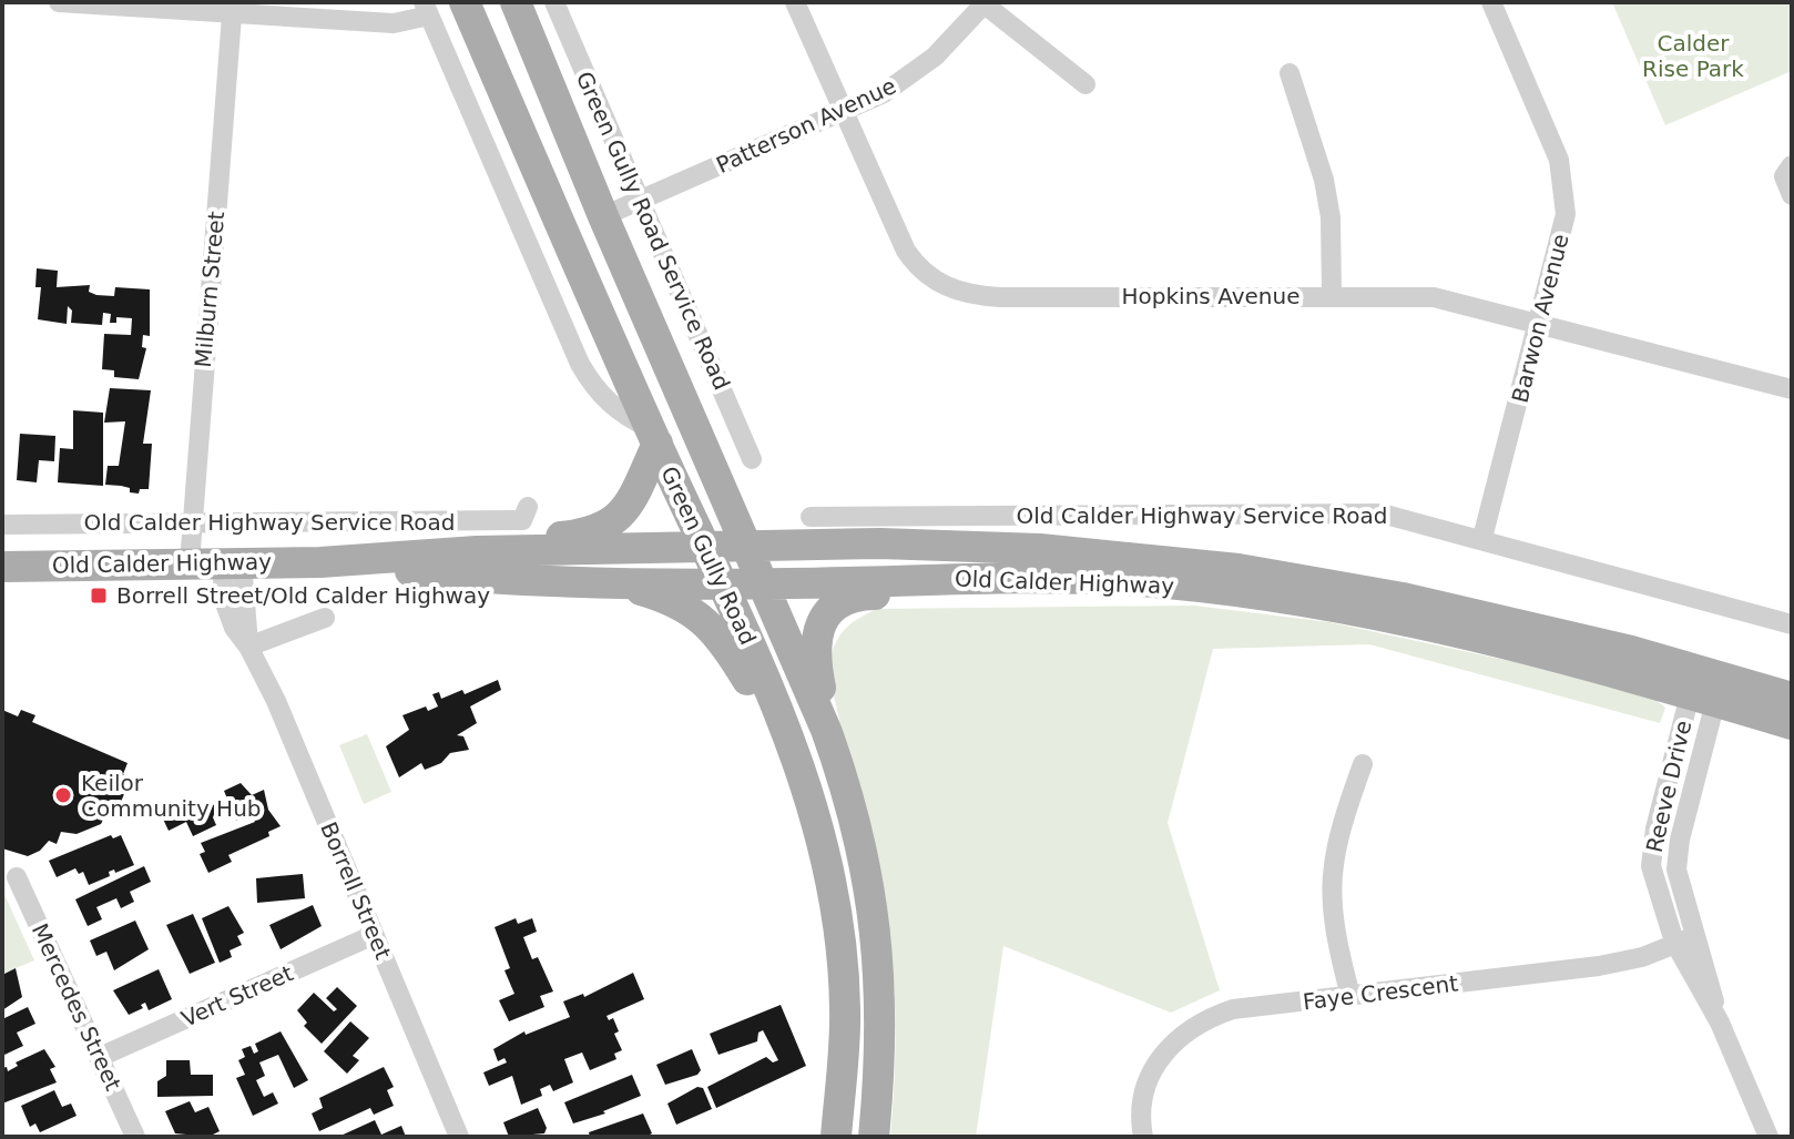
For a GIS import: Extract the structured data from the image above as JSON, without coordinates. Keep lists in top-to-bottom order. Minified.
{"streets":{"main road":["Green Gully Road","Old Calder Highway"],"street":["Patterson Avenue","Green Gully Road Service Road","Milburn Street","Hopkins Avenue","Barwon Avenue","Old Calder Highway Service Road","Reeve Drive","Borrell Street","Faye Crescent","Vert Street","Mercedes Street"]},"crossings":[["Patterson Avenue","Green Gully Road Service Road"],["Patterson Avenue","Hopkins Avenue"],["Patterson Avenue","Green Gully Road"],["Milburn Street","Old Calder Highway Service Road"],["Milburn Street","Old Calder Highway"],["Milburn Street","Borrell Street"],["Hopkins Avenue","Barwon Avenue"],["Barwon Avenue","Old Calder Highway Service Road"],["Green Gully Road","Old Calder Highway"],["Old Calder Highway","Reeve Drive"],["Old Calder Highway","Borrell Street"],["Reeve Drive","Faye Crescent"],["Borrell Street","Vert Street"],["Vert Street","Mercedes Street"]],"parks":["Calder Rise Park"],"places":{"transit":["Borrell Street/Old Calder Highway"],"other":["Keilor Community Hub"]}}
